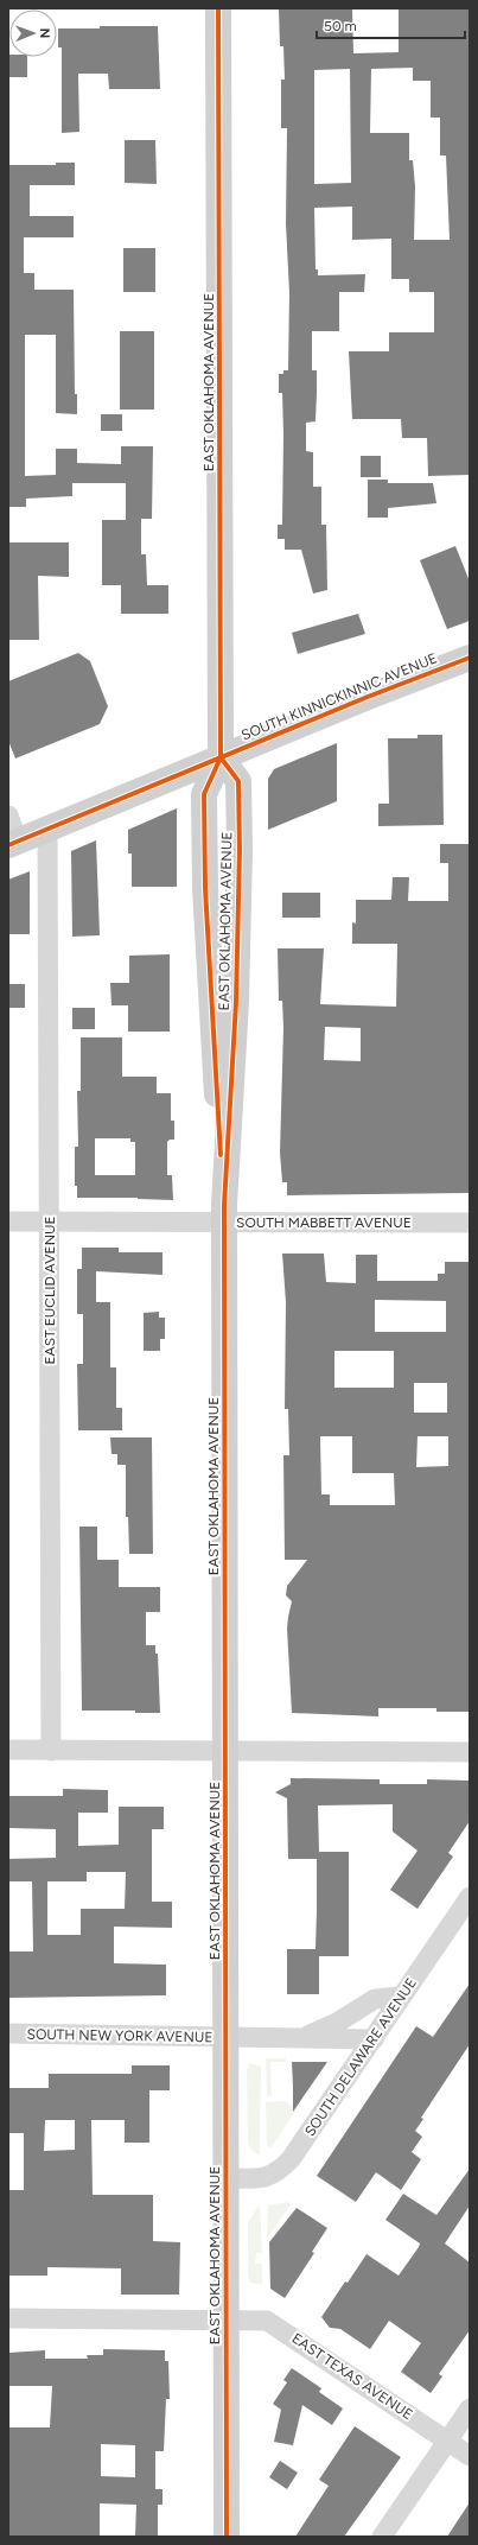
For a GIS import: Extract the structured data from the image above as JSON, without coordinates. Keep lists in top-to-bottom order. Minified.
{"streets":{"street":["EAST OKLAHOMA AVENUE","SOUTH KINNICKINNIC AVENUE","SOUTH MABBETT AVENUE","EAST EUCLID AVENUE","SOUTH NEW YORK AVENUE","SOUTH DELAWARE AVENUE","EAST TEXAS AVENUE"]},"crossings":[["EAST OKLAHOMA AVENUE","SOUTH KINNICKINNIC AVENUE"],["EAST OKLAHOMA AVENUE","SOUTH MABBETT AVENUE"],["EAST OKLAHOMA AVENUE","SOUTH NEW YORK AVENUE"],["EAST OKLAHOMA AVENUE","SOUTH DELAWARE AVENUE"],["EAST OKLAHOMA AVENUE","EAST TEXAS AVENUE"],["SOUTH KINNICKINNIC AVENUE","EAST EUCLID AVENUE"],["SOUTH MABBETT AVENUE","EAST EUCLID AVENUE"],["SOUTH NEW YORK AVENUE","SOUTH DELAWARE AVENUE"]],"scale_bar":"50 m","north":"right"}
